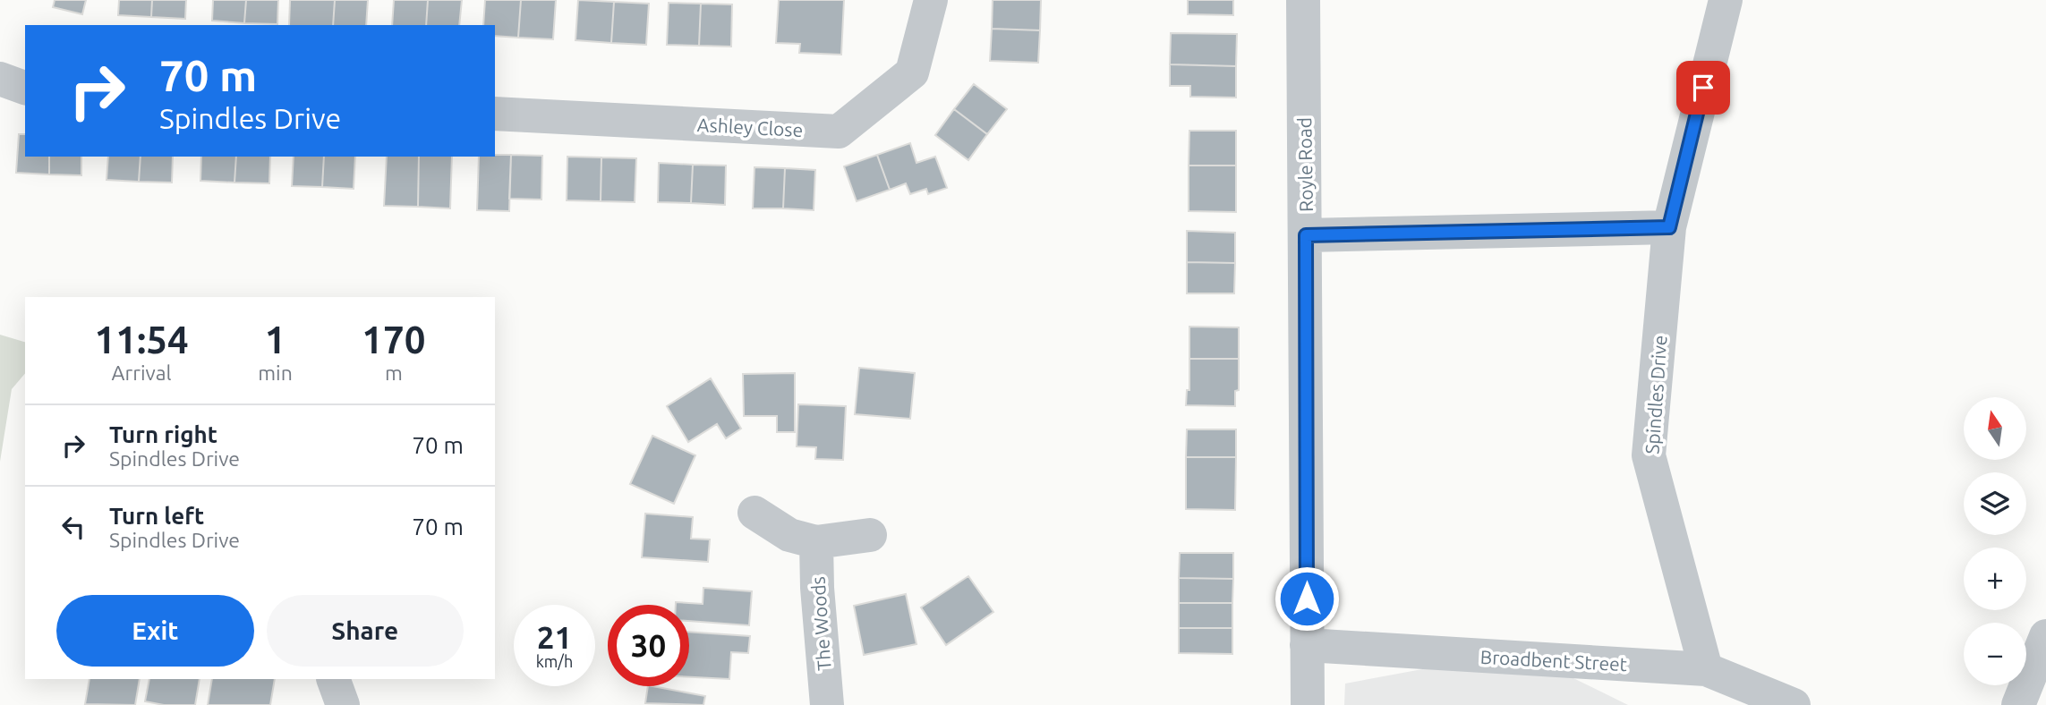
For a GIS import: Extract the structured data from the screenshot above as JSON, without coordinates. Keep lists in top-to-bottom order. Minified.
{"streets":{"street":["Ashley Close","Royle Road","Spindles Drive","The Woods","Broadbent Street"]},"crossings":[["Royle Road","Broadbent Street"],["Spindles Drive","Broadbent Street"]],"north":"top","page":{"turn":["70 m","Spindles Drive"],"eta":["11:54","Arrival","1","min","170","m"],"map_buttons":["+","−"],"list":[{"name":"Turn right","note":"Spindles Drive","value":"70 m"},{"name":"Turn left","note":"Spindles Drive","value":"70 m"}],"buttons":["Exit","Share"],"speed":"21 km/h","limit":"30"}}
